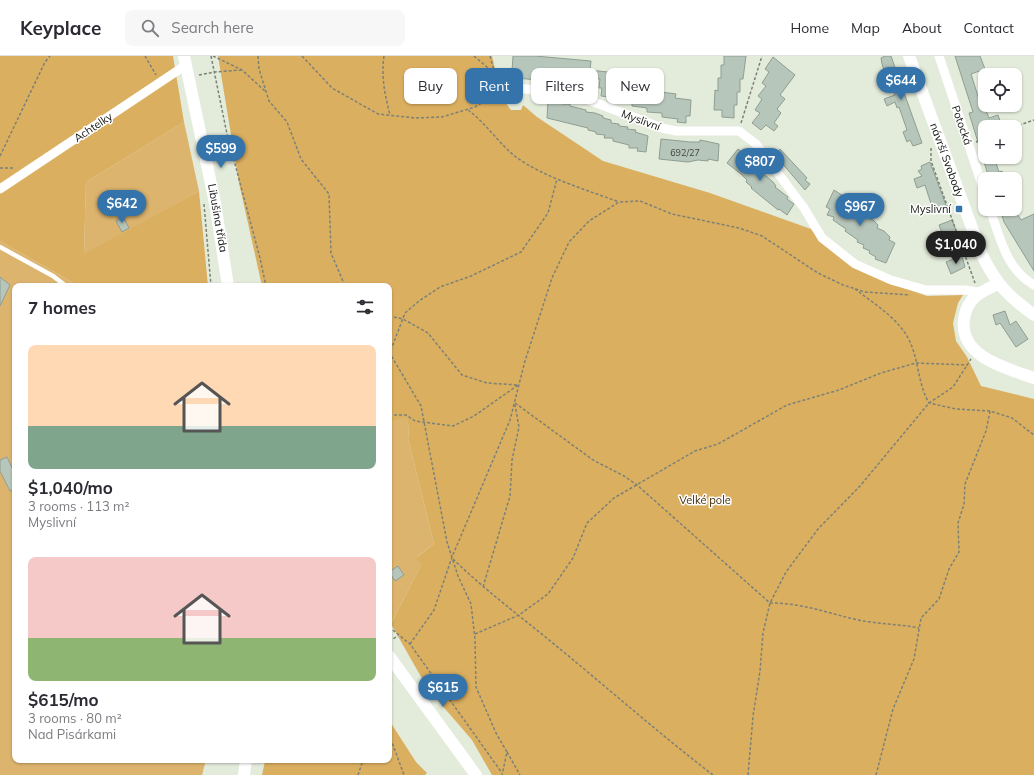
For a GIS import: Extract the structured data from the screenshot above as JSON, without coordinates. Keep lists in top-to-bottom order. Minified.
{"streets":{"street":["Myslivní","Potocká","Achtelky","návrší Svobody","Libušina třída"]},"crossings":[["Achtelky","Libušina třída"]],"parks":["Velké pole"],"places":{"transit":["Myslivní"]},"house_numbers":["692/27"],"page":{"header":"Keyplace","search":"Search here","nav":["Home","Map","About","Contact"],"price":["$644","$599","$807","$642","$967","$1,040","$615"],"map_buttons":["+","−"],"chip":["Buy","Rent","Filters","New"],"heading":"7 homes","list":[{"name":"$1,040/mo","note":"3 rooms · 113 m² · Myslivní"},{"name":"$615/mo","note":"3 rooms · 80 m² · Nad Pisárkami"}]}}
